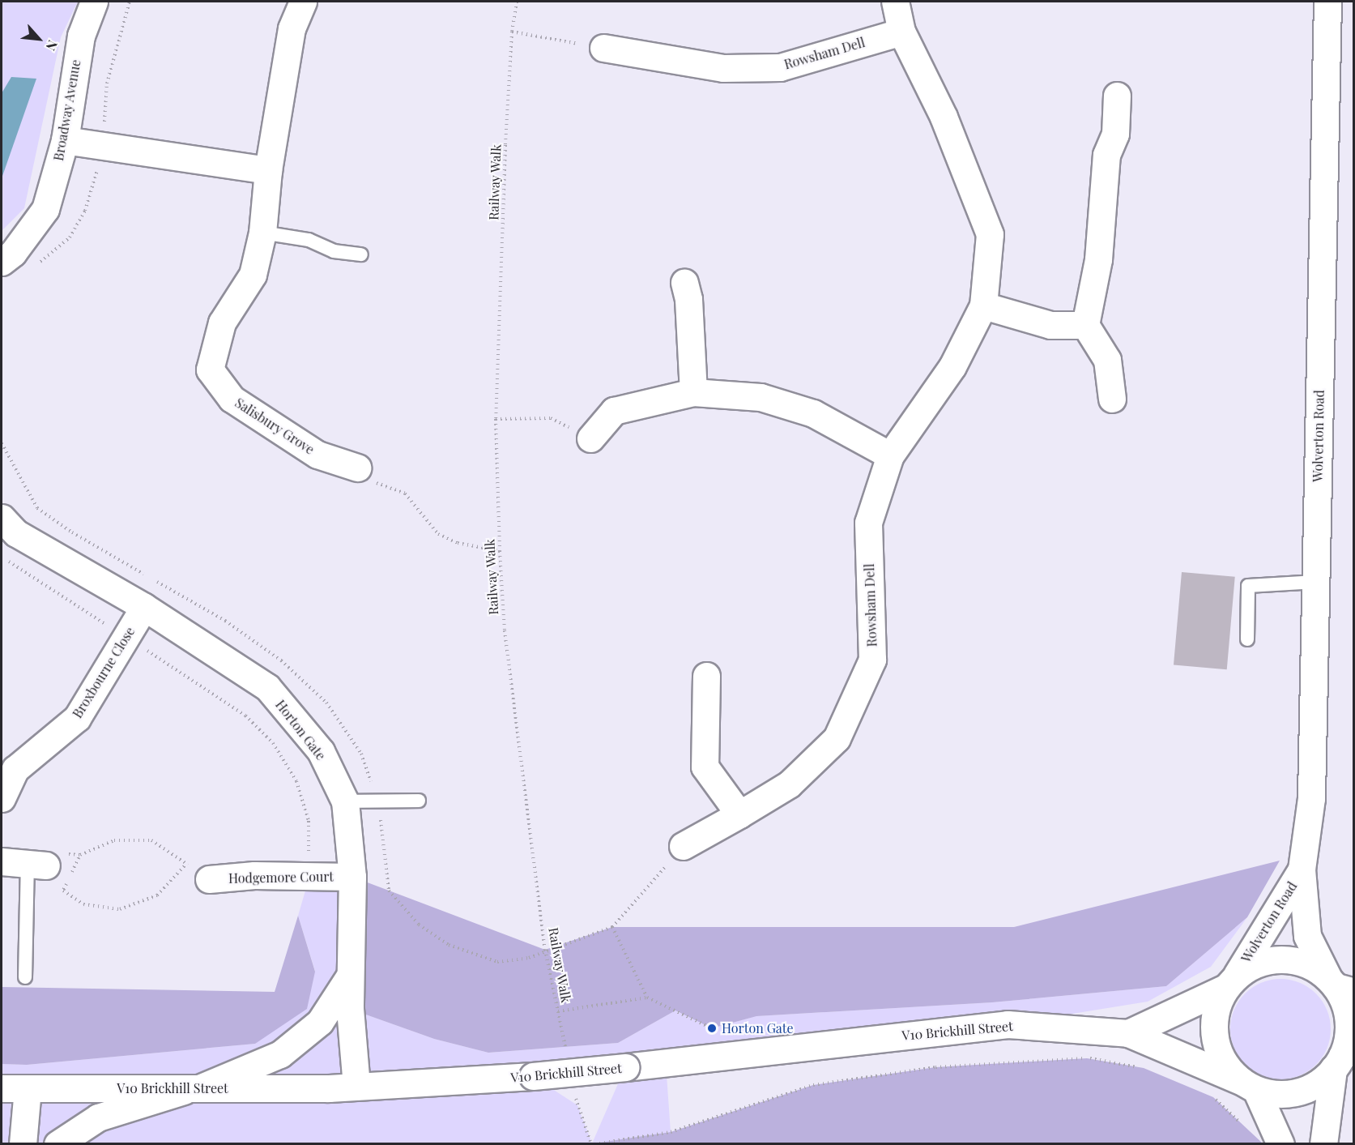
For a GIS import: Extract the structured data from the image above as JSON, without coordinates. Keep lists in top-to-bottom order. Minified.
{"streets":{"street":["Rowsham Dell","Broadway Avenue","Salisbury Grove","Wolverton Road","Broxbourne Close","Horton Gate","Hodgemore Court","V10 Brickhill Street"],"path":["Railway Walk"]},"crossings":[["Wolverton Road","V10 Brickhill Street"],["Broxbourne Close","Horton Gate"],["Horton Gate","Hodgemore Court"],["Horton Gate","V10 Brickhill Street"]],"places":["Horton Gate"],"north":"bottom right"}
